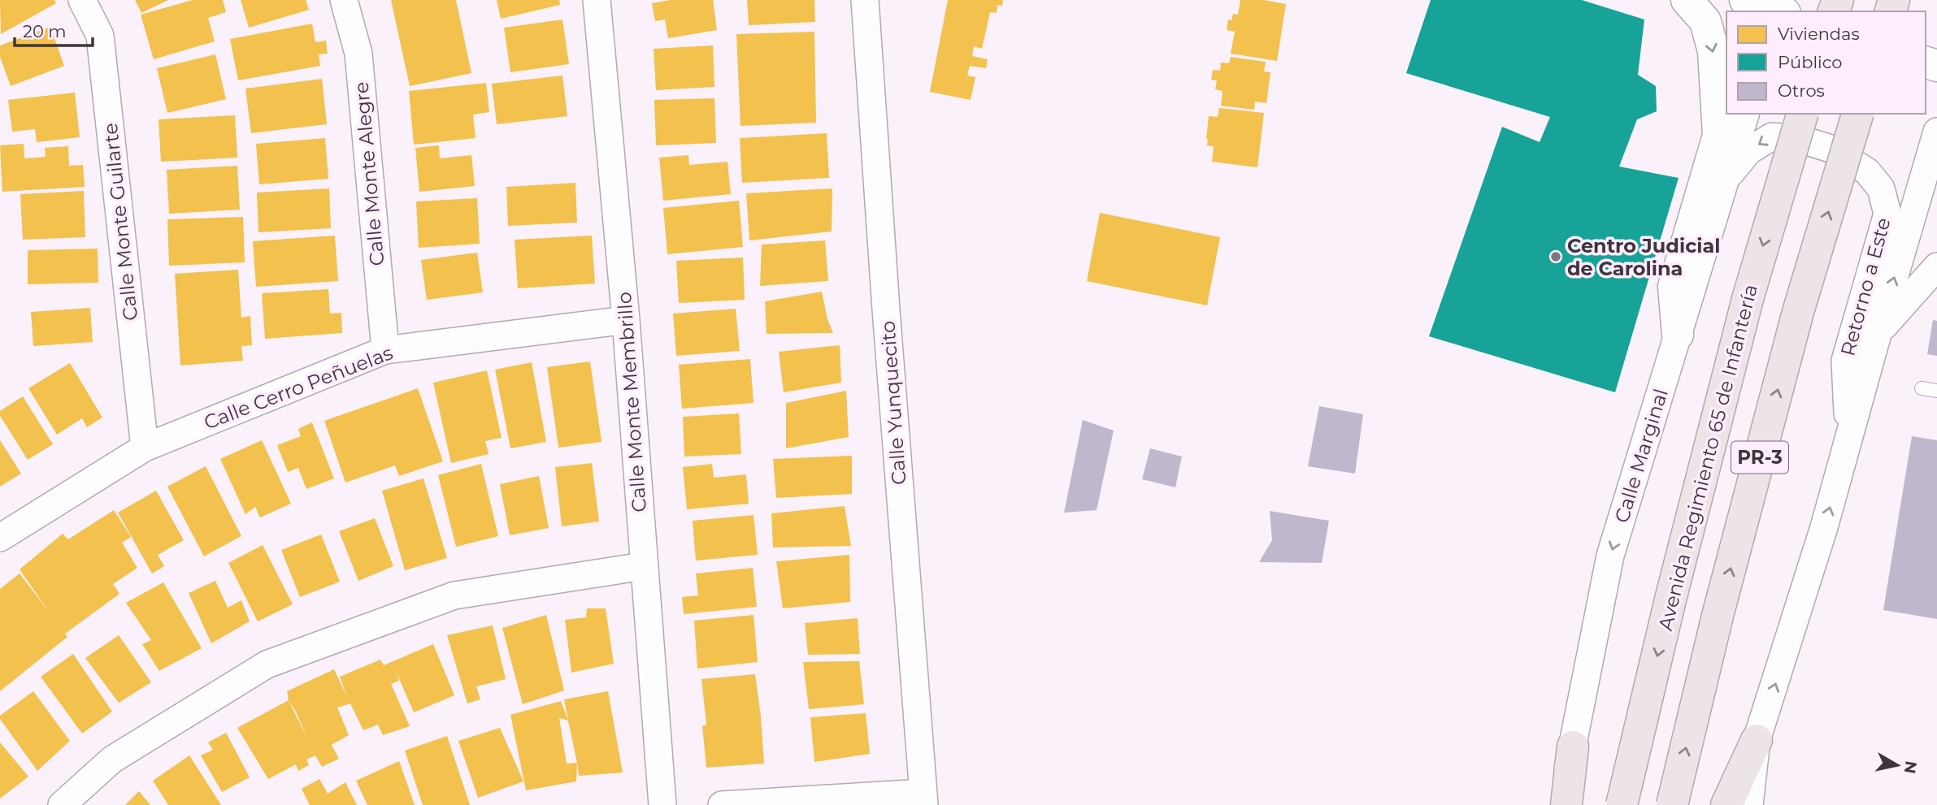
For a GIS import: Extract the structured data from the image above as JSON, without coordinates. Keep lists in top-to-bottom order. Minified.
{"streets":{"main road":["Avenida Regimiento 65 de Infantería","PR-3"],"street":["Calle Monte Alegre","Calle Monte Guilarte","Retorno a Este","Calle Cerro Peñuelas","Calle Monte Membrillo","Calle Yunquecito","Calle Marginal"]},"crossings":[["Calle Monte Alegre","Calle Cerro Peñuelas"],["Calle Monte Guilarte","Calle Cerro Peñuelas"],["Retorno a Este","Calle Marginal"],["Calle Cerro Peñuelas","Calle Monte Membrillo"]],"places":["Centro Judicial de Carolina"],"legend":["Viviendas","Público","Otros"],"scale_bar":"20 m","north":"right"}
